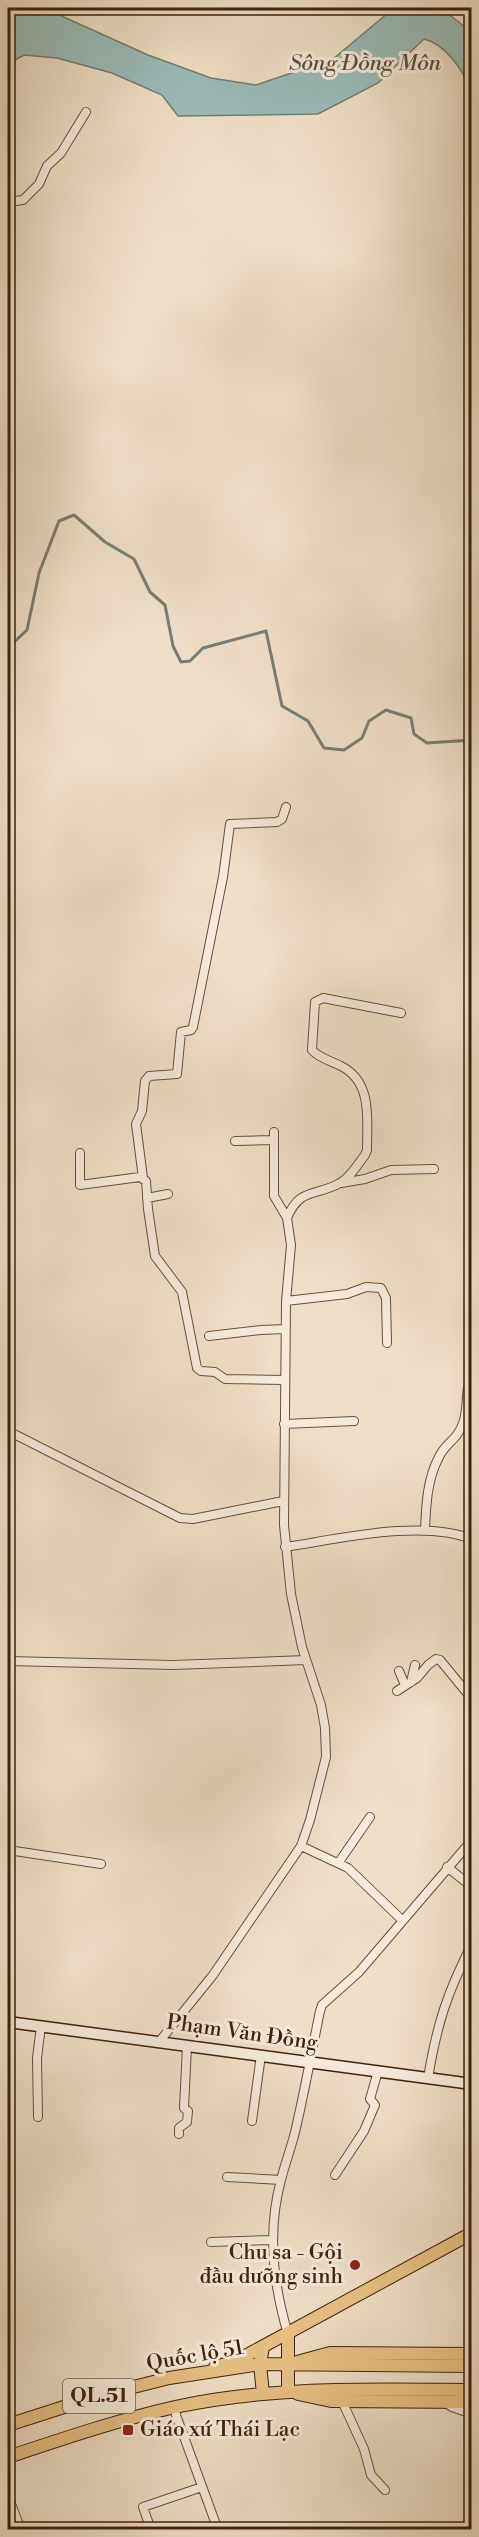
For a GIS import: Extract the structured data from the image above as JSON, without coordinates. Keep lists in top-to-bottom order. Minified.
{"streets":{"main road":["Phạm Văn Đồng","Quốc lộ 51","QL.51"]},"crossings":[["Quốc lộ 51","QL.51"]],"water":["Sông Đồng Môn"],"places":{"other":["Chu sa - Gội đầu dưỡng sinh"],"transit":["Giáo xứ Thái Lạc"]}}
